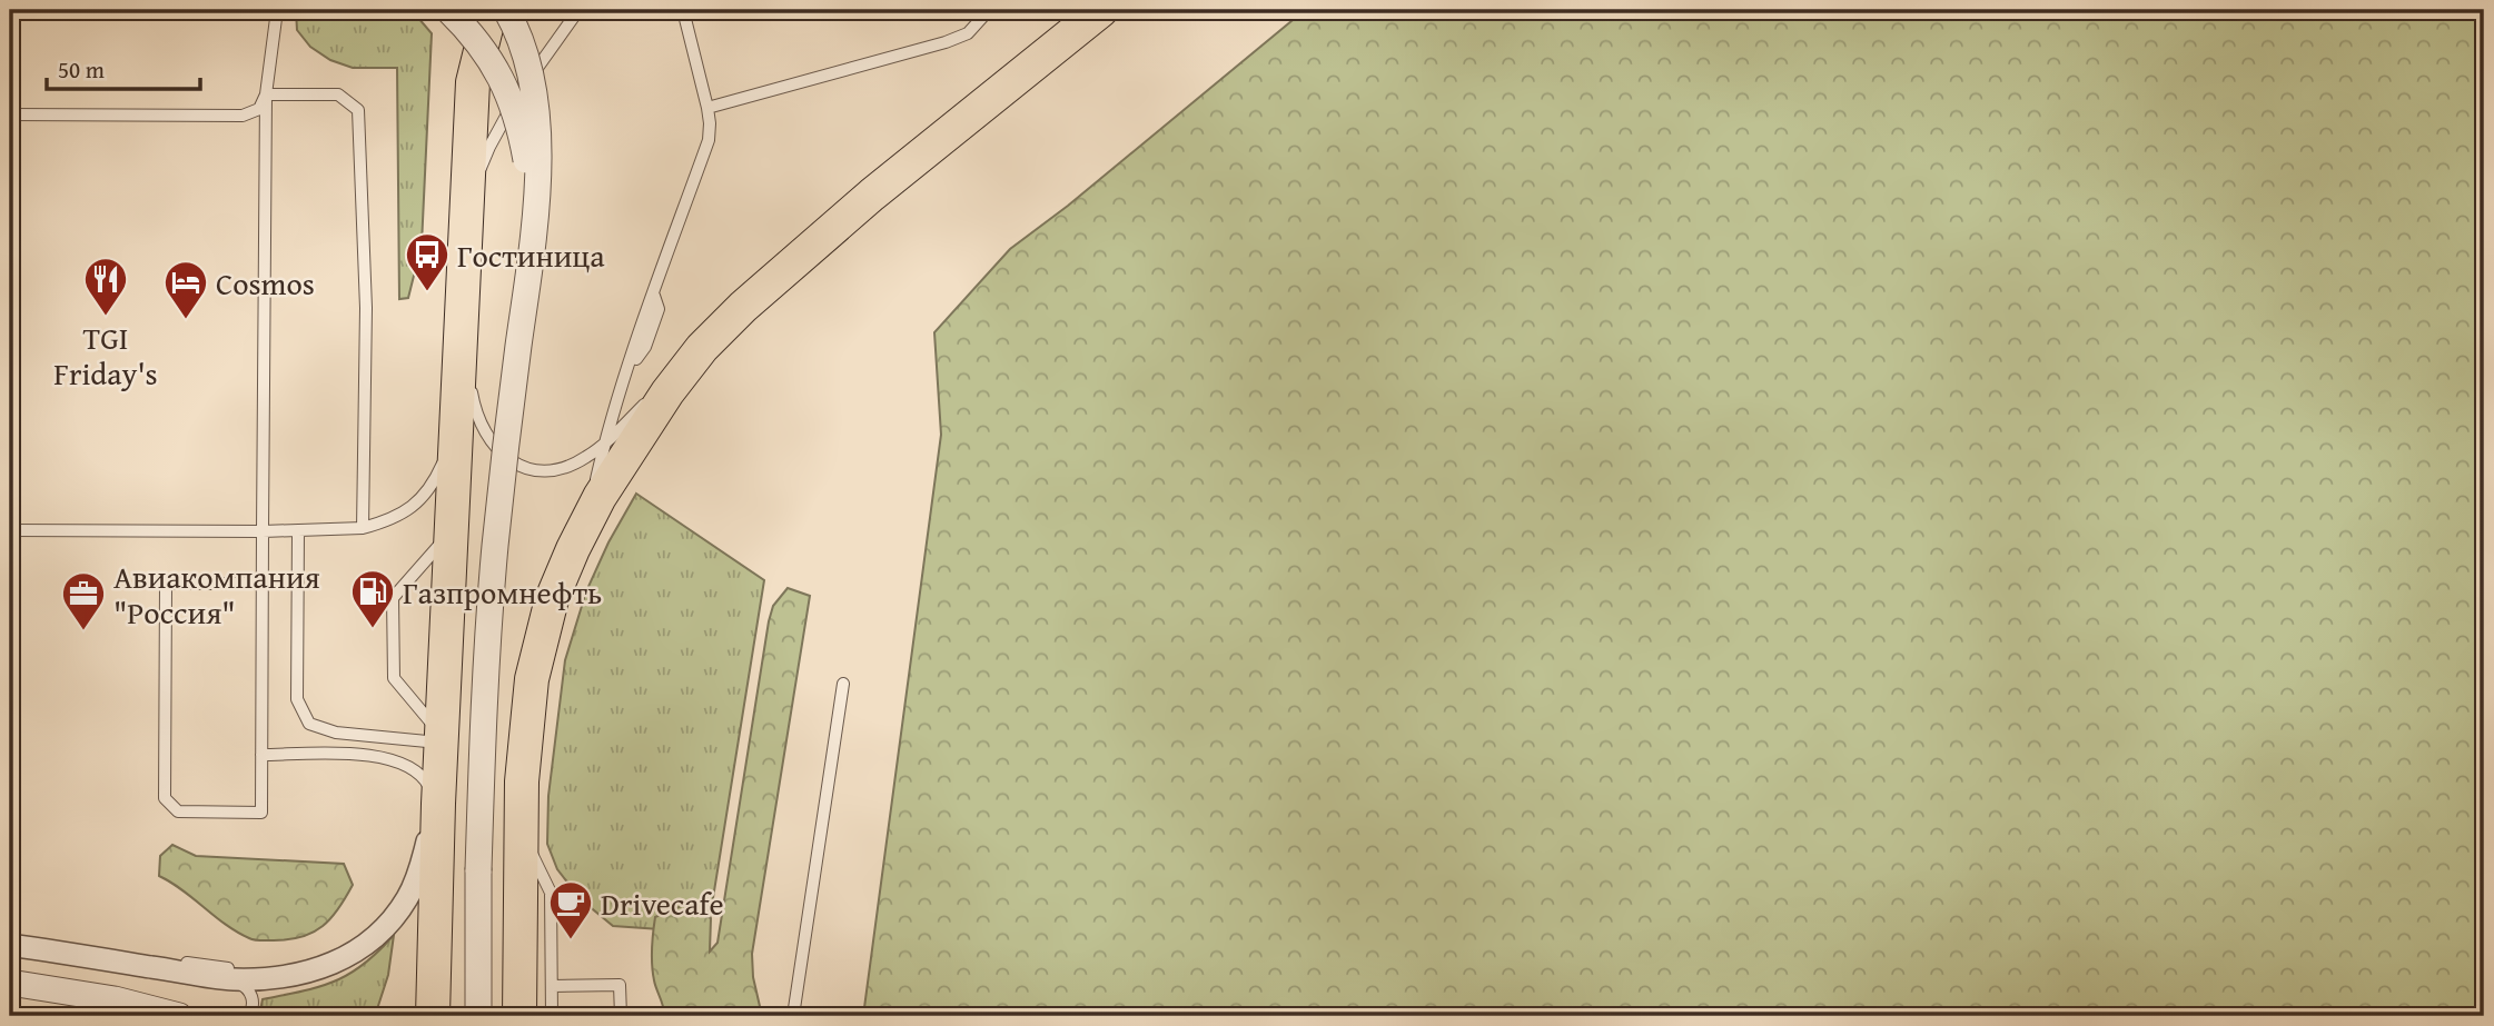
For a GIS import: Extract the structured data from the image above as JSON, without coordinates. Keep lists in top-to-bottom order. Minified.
{"places":{"bus stop":["Гостиница"],"restaurant":["TGI Friday's"],"hotel":["Cosmos"],"fuel station":["Газпромнефть"],"office":["Авиакомпания \"Россия\""],"cafe":["Drivecafe"]},"scale_bar":"50 m"}
